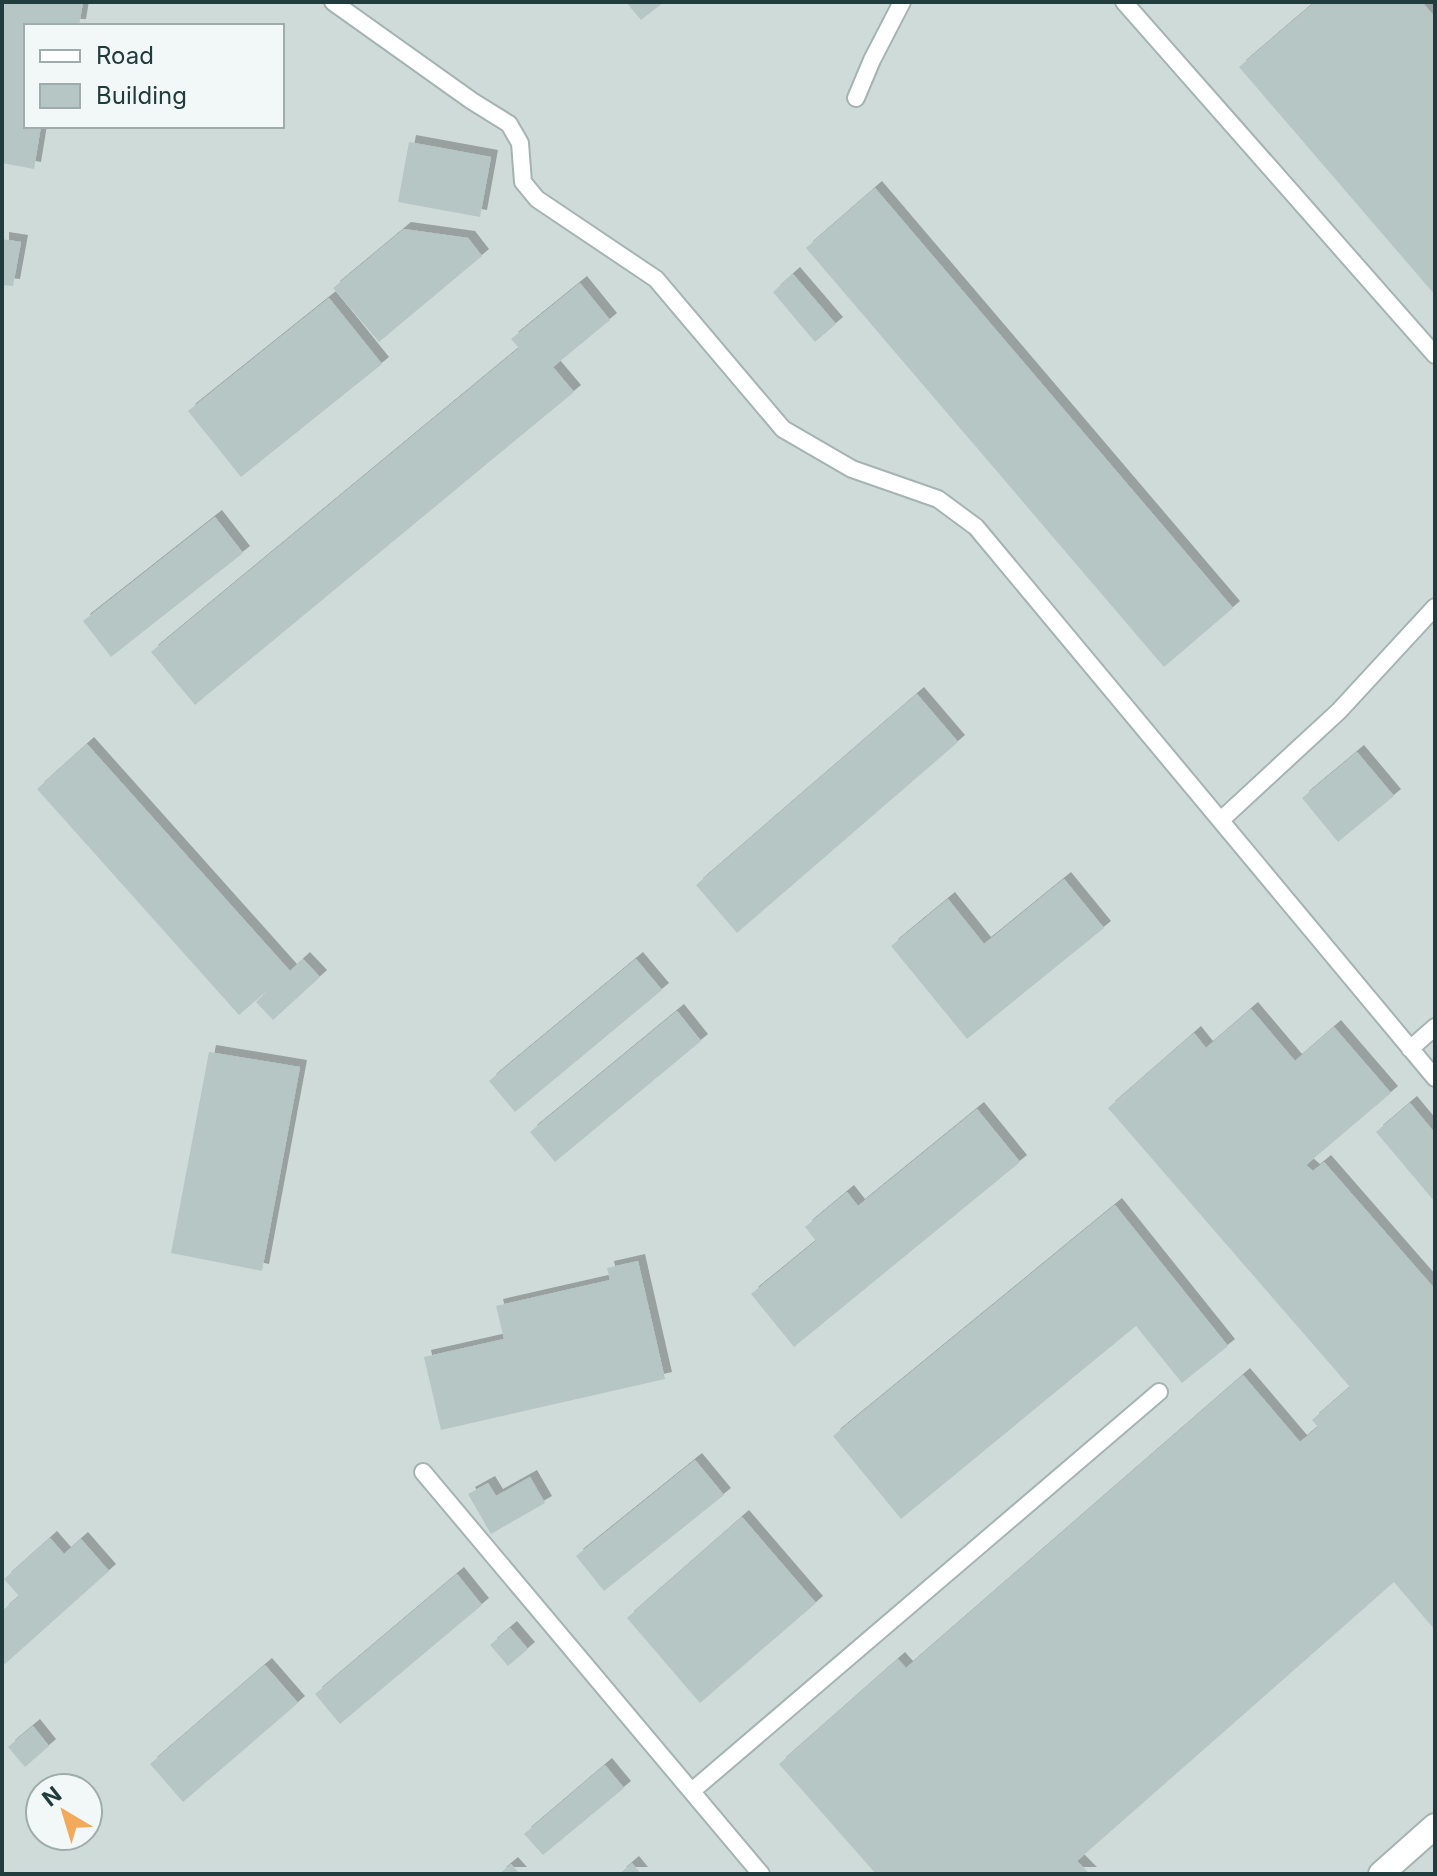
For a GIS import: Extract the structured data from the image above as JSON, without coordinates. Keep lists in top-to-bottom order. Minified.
{"legend":["Road","Building"],"north":"top left"}
